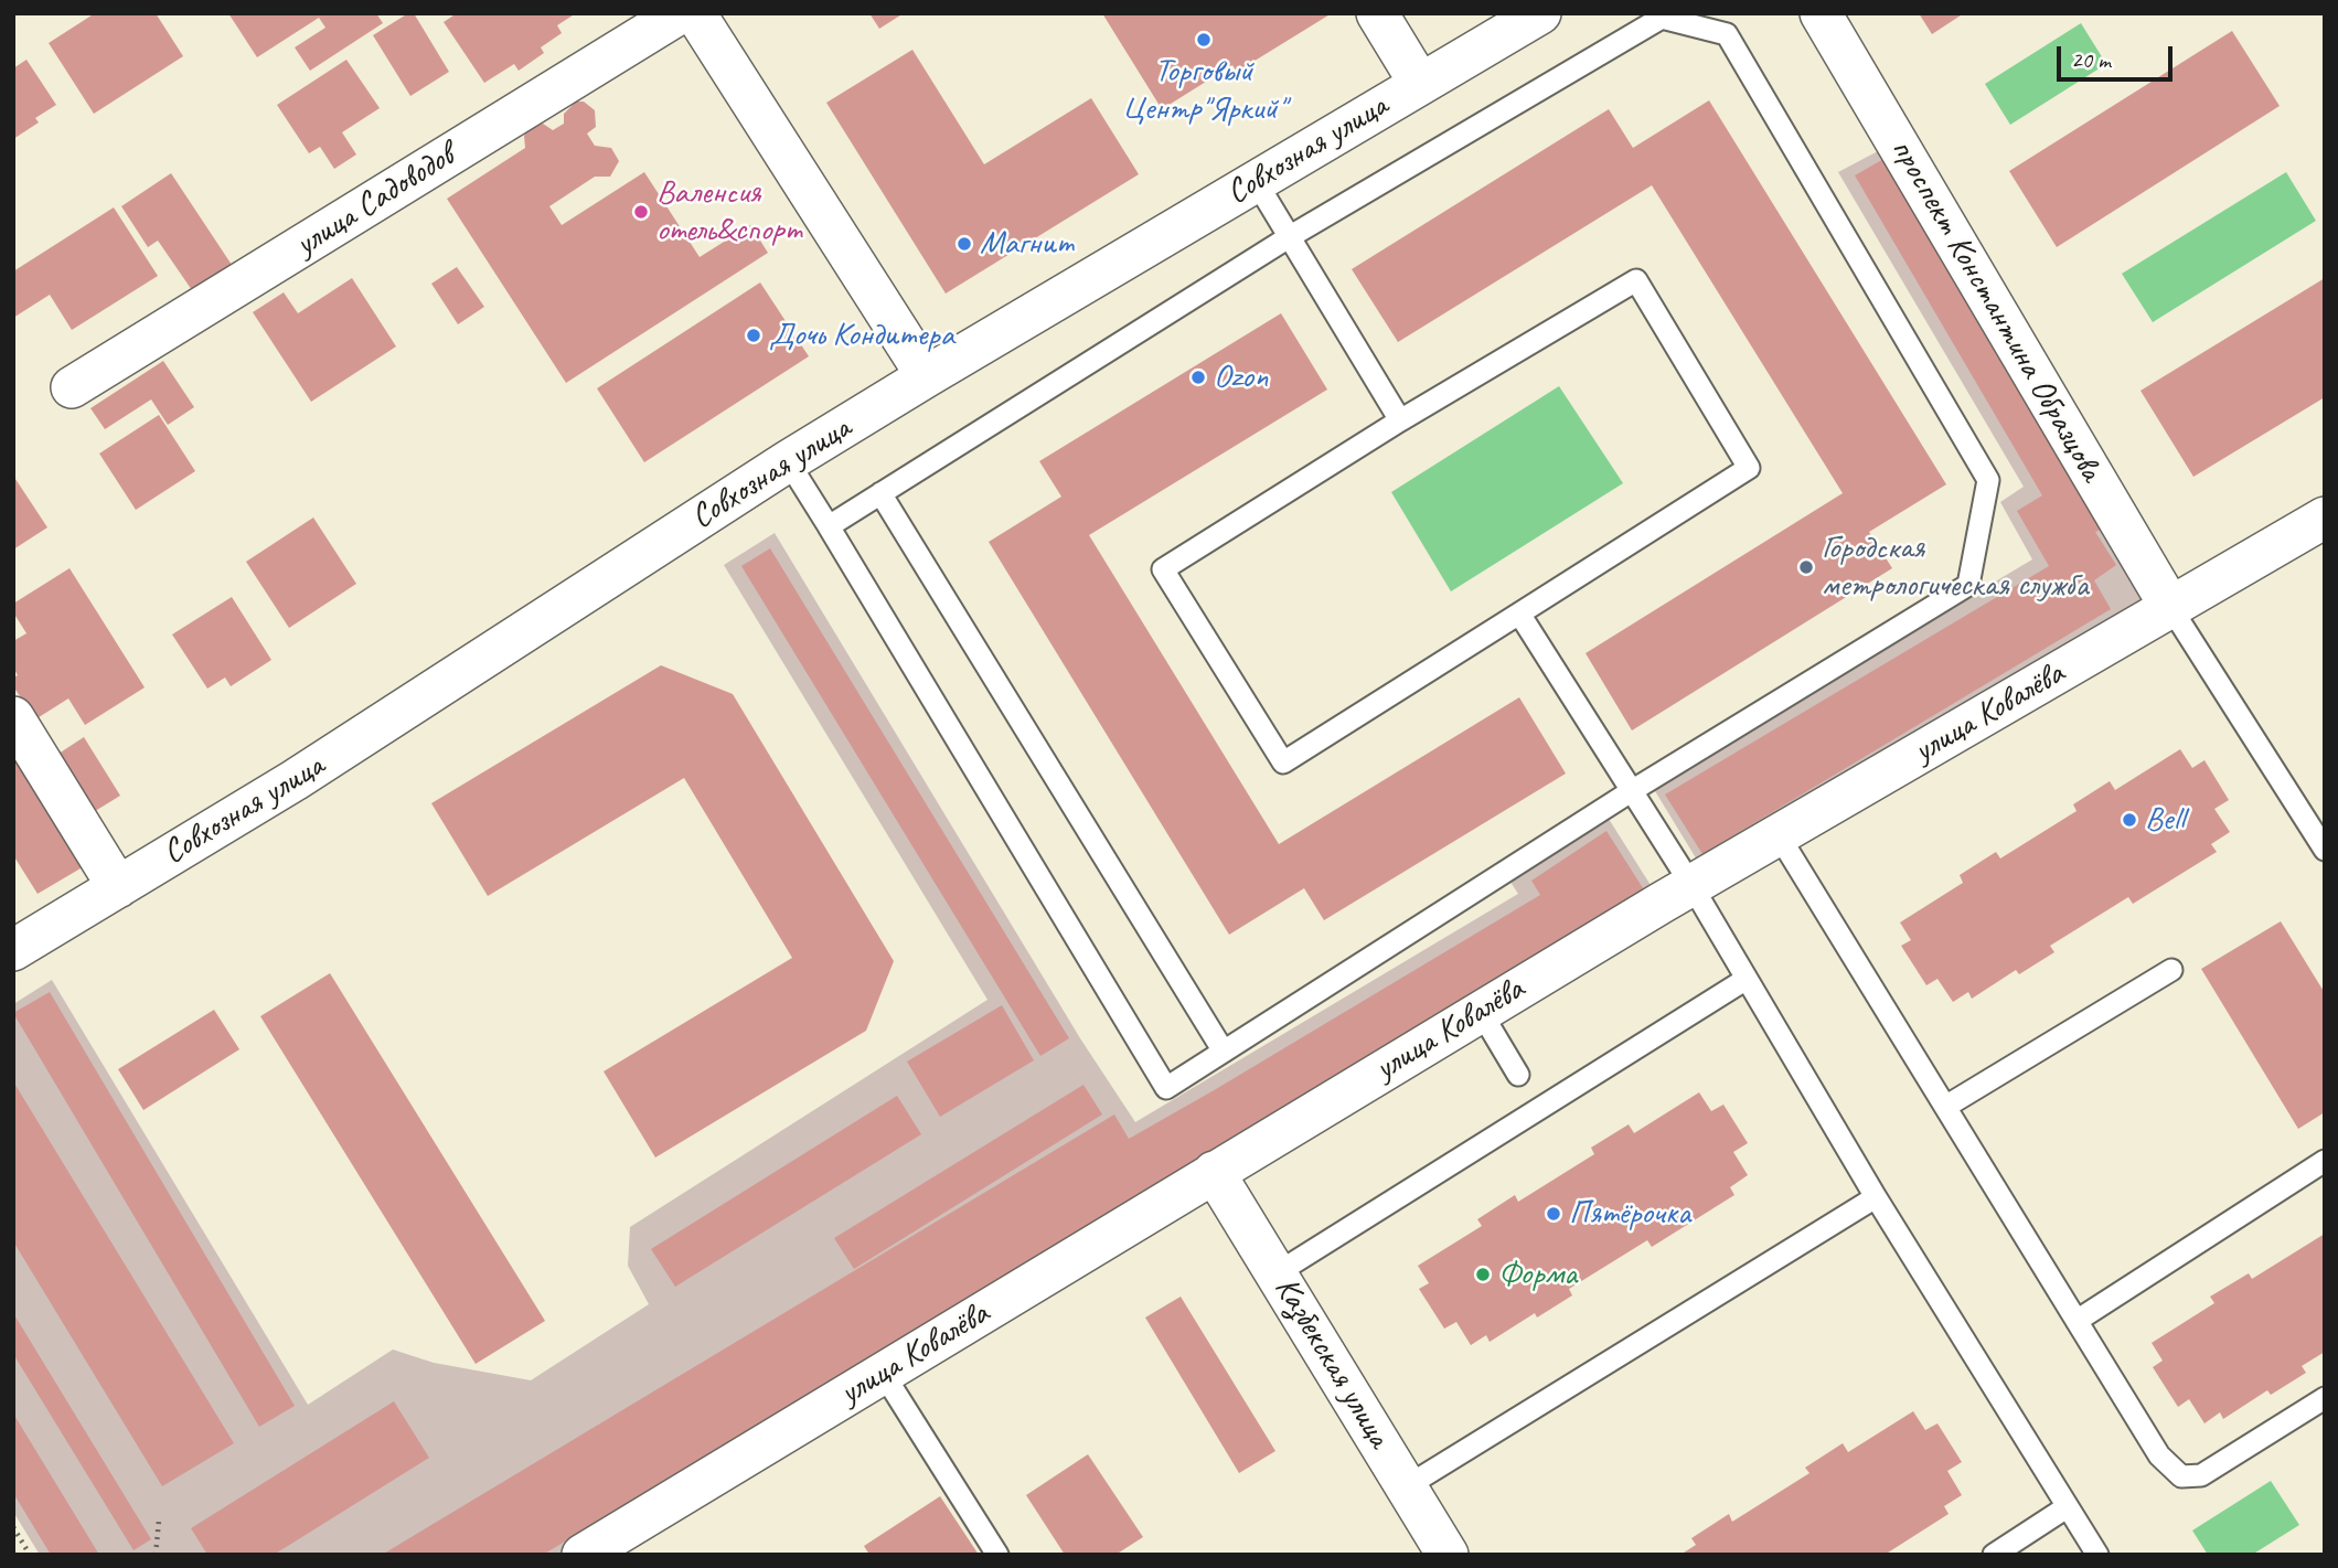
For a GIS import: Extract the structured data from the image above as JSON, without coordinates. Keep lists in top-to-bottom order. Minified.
{"streets":{"street":["Совхозная улица","улица Садоводов","проспект Константина Образцова","улица Ковалёва","Казбекская улица"]},"crossings":[["проспект Константина Образцова","улица Ковалёва"],["улица Ковалёва","Казбекская улица"]],"places":["Торговый Центр\"Яркий\"","Валенсия отель&спорт","Магнит","Дочь Кондитера","Ozon","Городская метрологическая служба","Bell","Пятёрочка","Форма"],"scale_bar":"20 m"}
